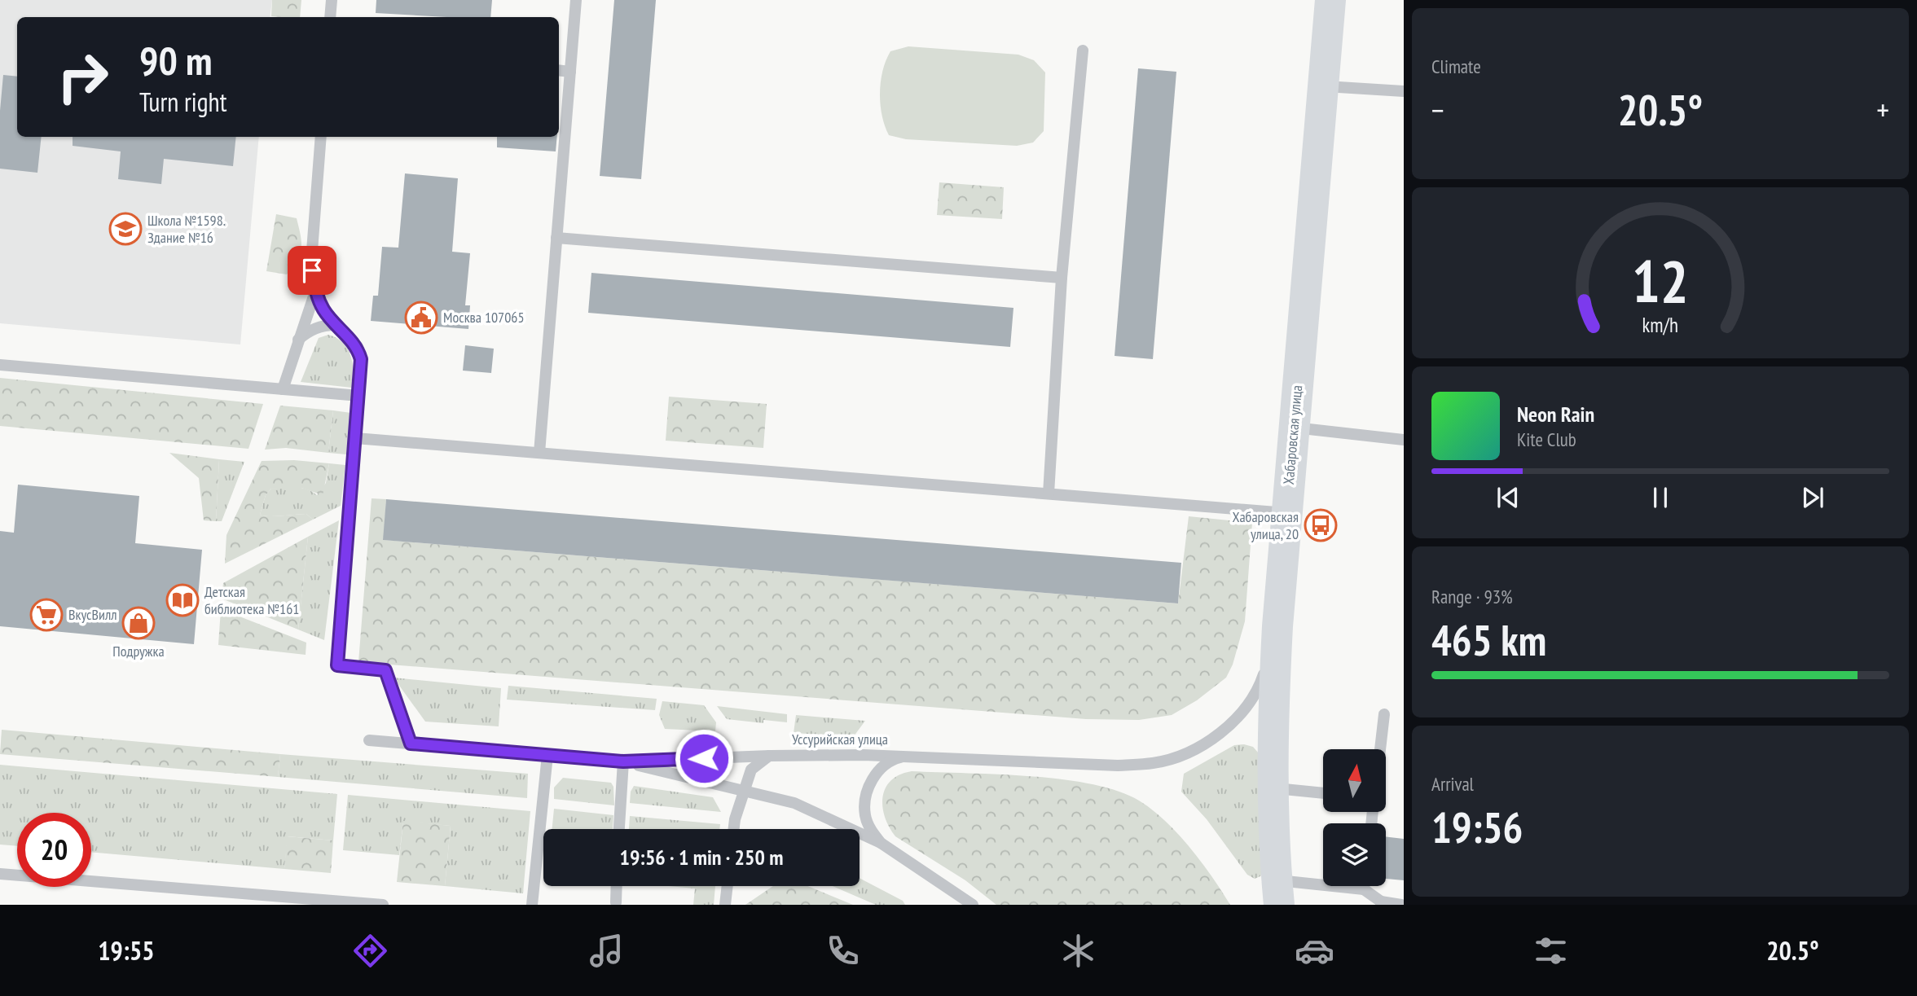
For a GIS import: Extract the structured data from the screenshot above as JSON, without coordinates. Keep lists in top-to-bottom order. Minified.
{"streets":{"main road":["Хабаровская улица"],"lane":["Уссурийская улица"]},"crossings":[["Хабаровская улица","Уссурийская улица"]],"places":{"school or university":["Школа №1598. Здание №16"],"public building":["Москва 107065"],"bus stop":["Хабаровская улица, 20"],"library":["Детская библиотека №161"],"supermarket":["ВкусВилл"],"shop":["Подружка"]},"north":"top","page":{"tile":["Climate",["Range · 93%","465 km"],["Arrival","19:56"]],"turn":["90 m","Turn right"],"heat":["−","20.5°","+"],"song":["Neon Rain","Kite Club"],"limit":"20","trip":"19:56 · 1 min · 250 m","tabs":["19:55","20.5°"],"gauge":["12","km/h"]}}
